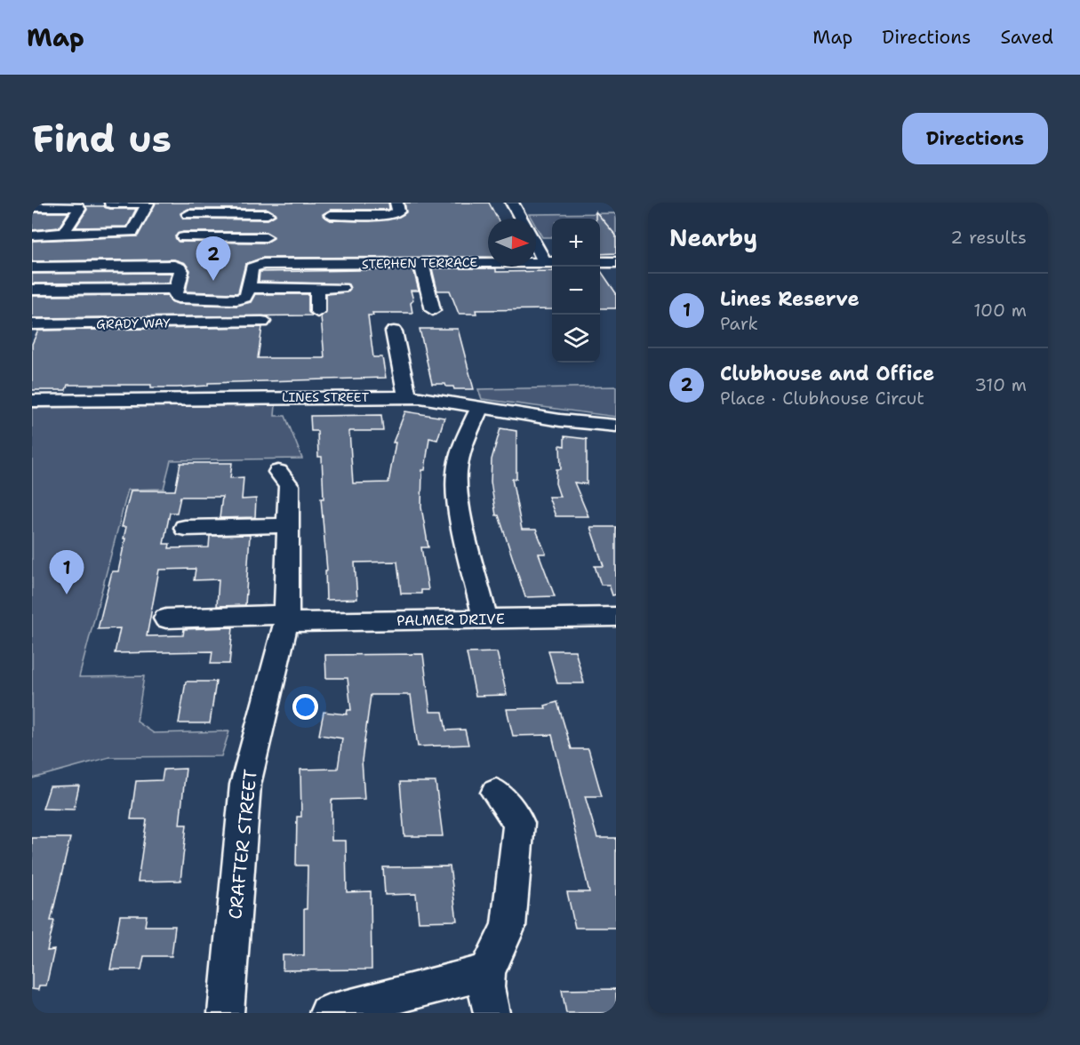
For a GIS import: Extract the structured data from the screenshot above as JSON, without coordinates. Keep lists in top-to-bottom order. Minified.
{"streets":{"street":["STEPHEN TERRACE","GRADY WAY","LINES STREET","PALMER DRIVE","CRAFTER STREET"]},"crossings":[["PALMER DRIVE","CRAFTER STREET"]],"north":"right","page":{"header":"Map","nav":["Map","Directions","Saved"],"buttons":"Directions","title":"Find us","heading":["Nearby","2 results"],"map_buttons":["+","−"],"pins":["2","1"],"list":[{"mark":"1","name":"Lines Reserve","note":"Park","value":"100 m"},{"mark":"2","name":"Clubhouse and Office","note":"Place · Clubhouse Circut","value":"310 m"}]}}
